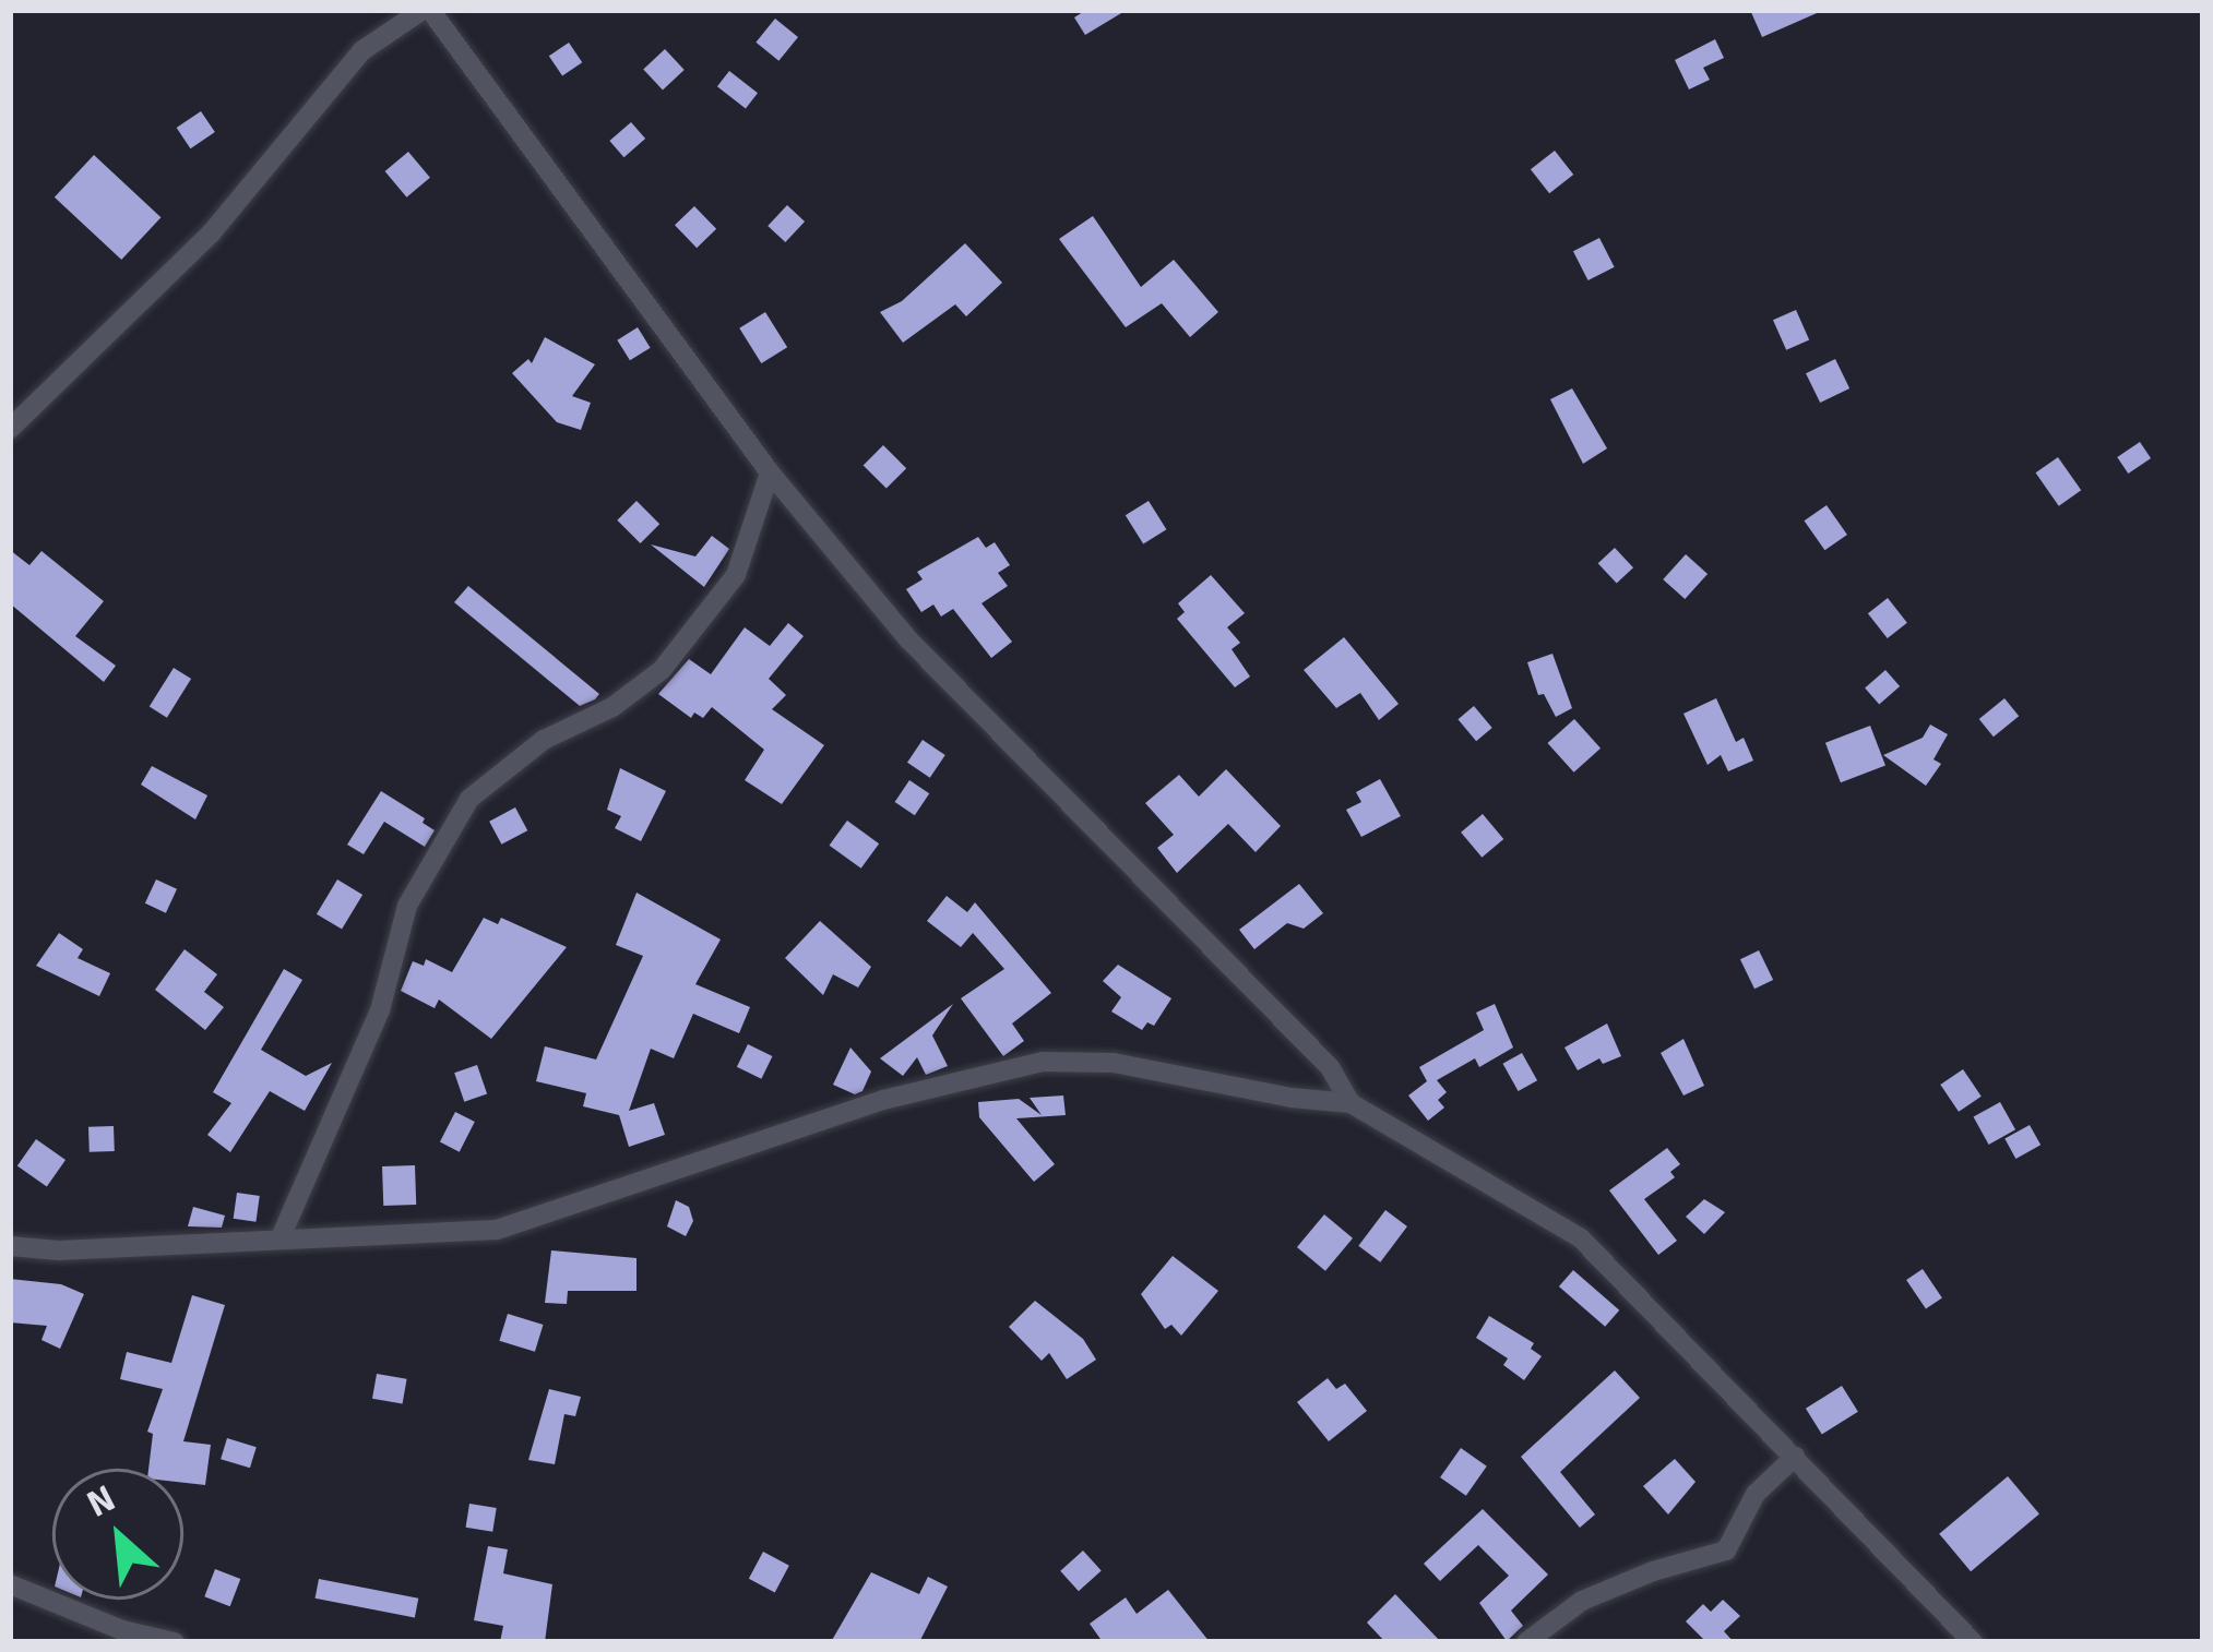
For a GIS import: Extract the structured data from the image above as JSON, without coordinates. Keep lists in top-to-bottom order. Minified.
{"north":"top left"}
